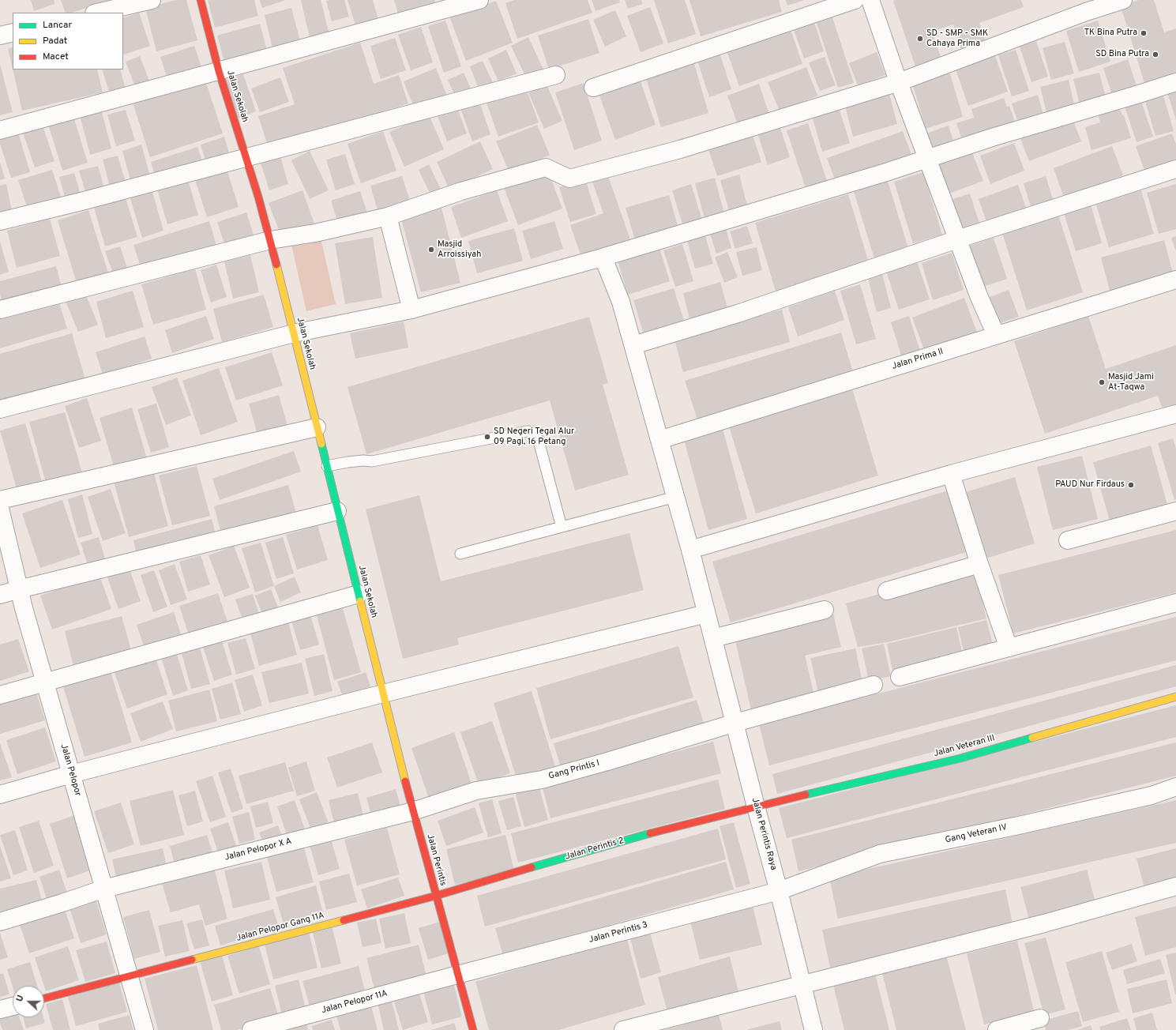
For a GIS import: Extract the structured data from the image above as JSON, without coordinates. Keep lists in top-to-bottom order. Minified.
{"streets":{"street":["Jalan Sekolah","Jalan Prima II","Jalan Veteran III","Jalan Pelopor","Gang Printis I","Jalan Perintis Raya","Gang Veteran IV","Jalan Perintis 2","Jalan Pelopor X A","Jalan Perintis","Jalan Pelopor Gang 11A","Jalan Perintis 3","Jalan Pelopor 11A"]},"crossings":[["Jalan Sekolah","Jalan Perintis"],["Jalan Prima II","Jalan Perintis Raya"],["Jalan Veteran III","Jalan Perintis Raya"],["Jalan Veteran III","Jalan Perintis 2"],["Jalan Pelopor","Jalan Pelopor X A"],["Jalan Pelopor","Jalan Pelopor Gang 11A"],["Gang Printis I","Jalan Perintis Raya"],["Gang Printis I","Jalan Pelopor X A"],["Gang Printis I","Jalan Perintis"],["Jalan Perintis Raya","Gang Veteran IV"],["Jalan Perintis Raya","Jalan Perintis 2"],["Jalan Perintis Raya","Jalan Perintis 3"],["Gang Veteran IV","Jalan Perintis 3"],["Jalan Perintis 2","Jalan Perintis"],["Jalan Perintis 2","Jalan Pelopor Gang 11A"],["Jalan Pelopor X A","Jalan Perintis"],["Jalan Perintis","Jalan Pelopor Gang 11A"],["Jalan Perintis","Jalan Perintis 3"],["Jalan Perintis","Jalan Pelopor 11A"],["Jalan Perintis 3","Jalan Pelopor 11A"]],"places":["TK Bina Putra","SD - SMP - SMK Cahaya Prima","SD Bina Putra","Masjid Arroissiyah","Masjid Jami At-Taqwa","SD Negeri Tegal Alur 09 Pagi, 16 Petang","PAUD Nur Firdaus"],"legend":["Lancar","Padat","Macet"],"north":"left"}
